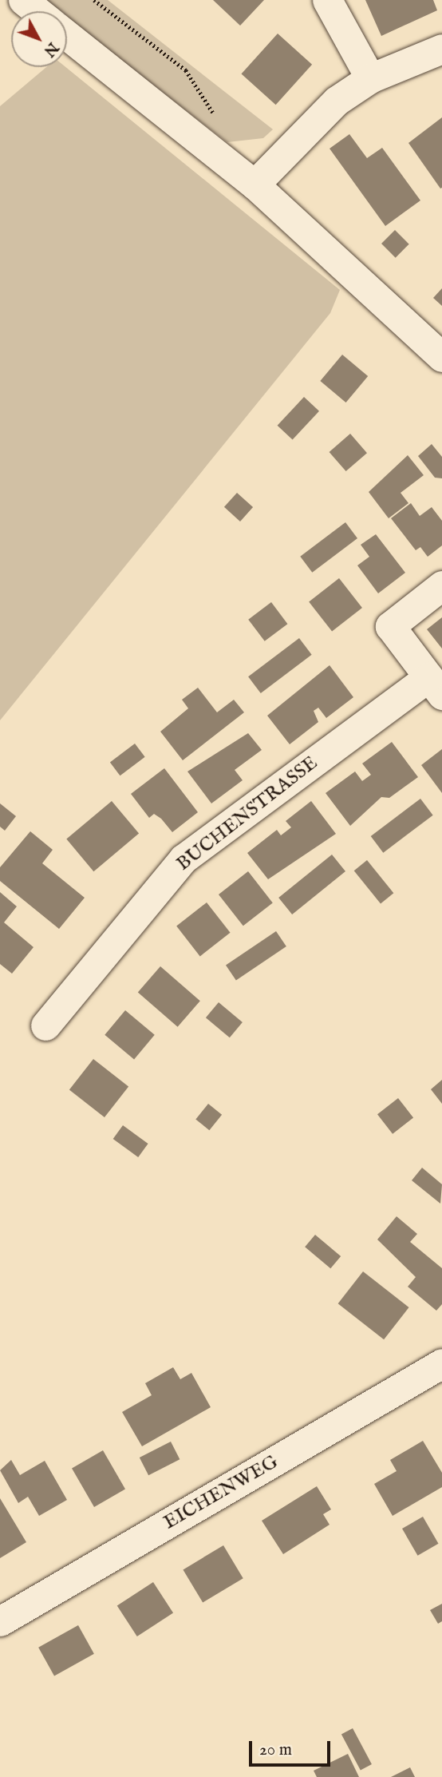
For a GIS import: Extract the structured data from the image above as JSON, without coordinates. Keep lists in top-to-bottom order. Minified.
{"streets":{"street":["BUCHENSTRASSE","EICHENWEG"]},"scale_bar":"20 m","north":"bottom right"}
